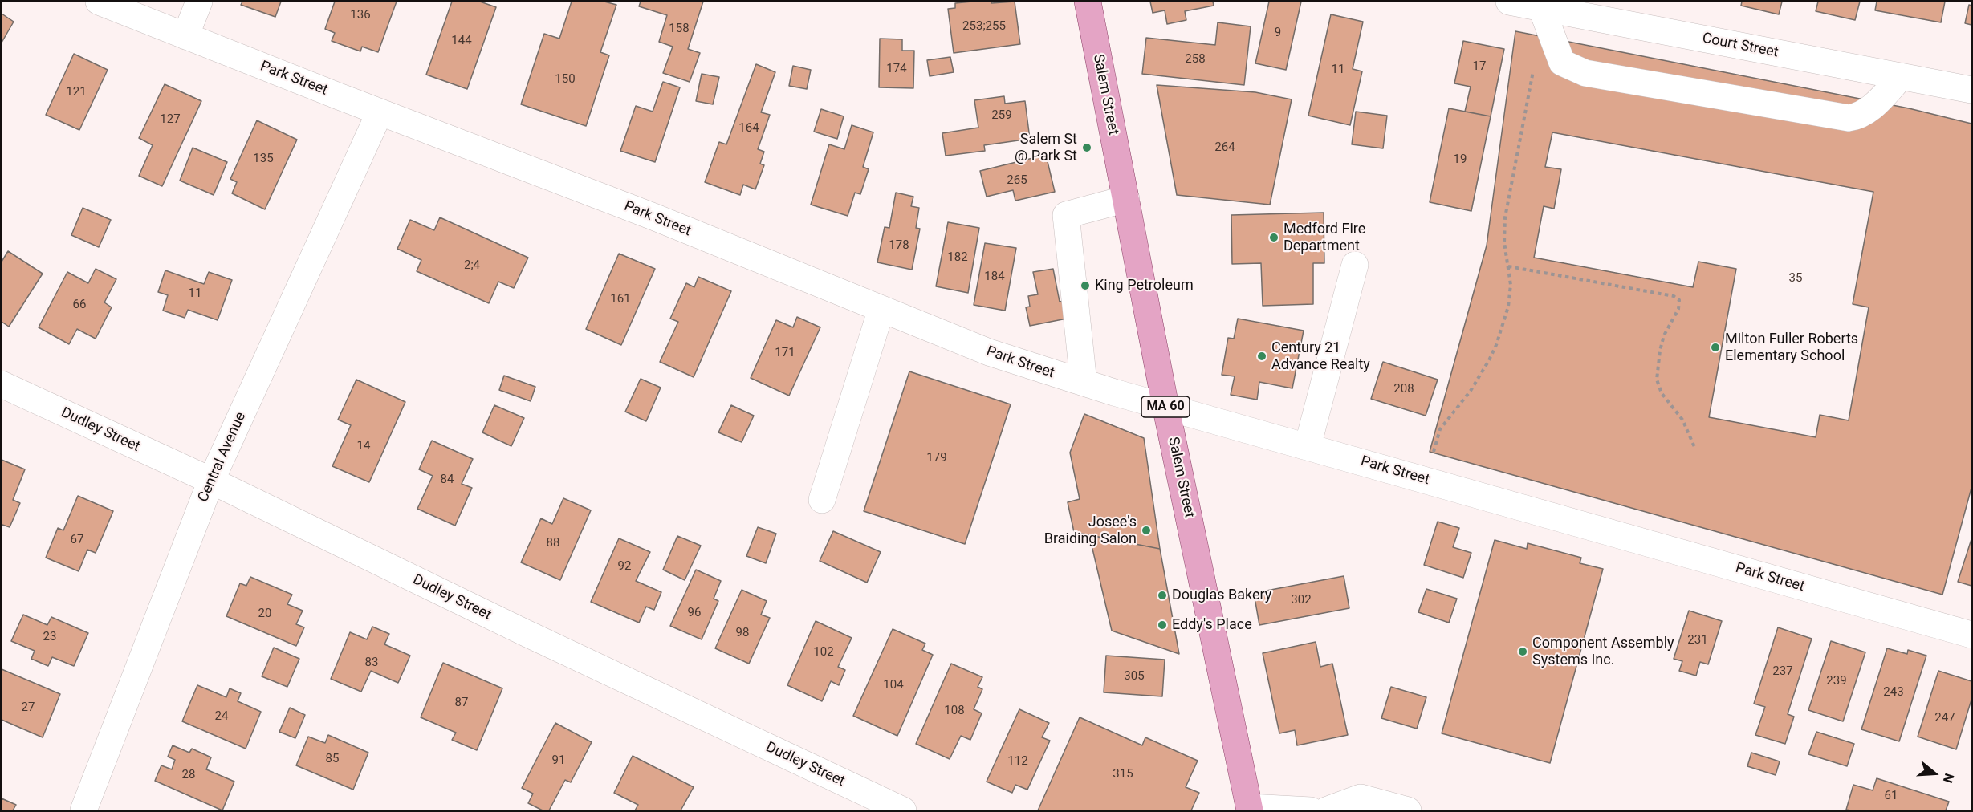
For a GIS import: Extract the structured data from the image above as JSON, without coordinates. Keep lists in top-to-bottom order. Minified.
{"streets":{"main road":["Salem Street","MA 60"],"street":["Court Street","Park Street","Dudley Street","Central Avenue"]},"crossings":[["Park Street","Salem Street"],["Park Street","Central Avenue"],["Dudley Street","Central Avenue"]],"places":["Salem St @ Park St","Medford Fire Department","King Petroleum","Milton Fuller Roberts Elementary School","Century 21 Advance Realty","Josee's Braiding Salon","Douglas Bakery","Eddy's Place","Component Assembly Systems Inc."],"house_numbers":["136","253;255","158","9","144","258","17","174","11","150","121","259","127","164","264","135","19","265","178","182","2;4","184","35","11","161","66","171","208","14","179","84","67","88","92","302","96","20","98","23","231","102","83","237","305","239","104","243","87","27","108","24","247","85","91","112","315","28","61"],"north":"right"}
